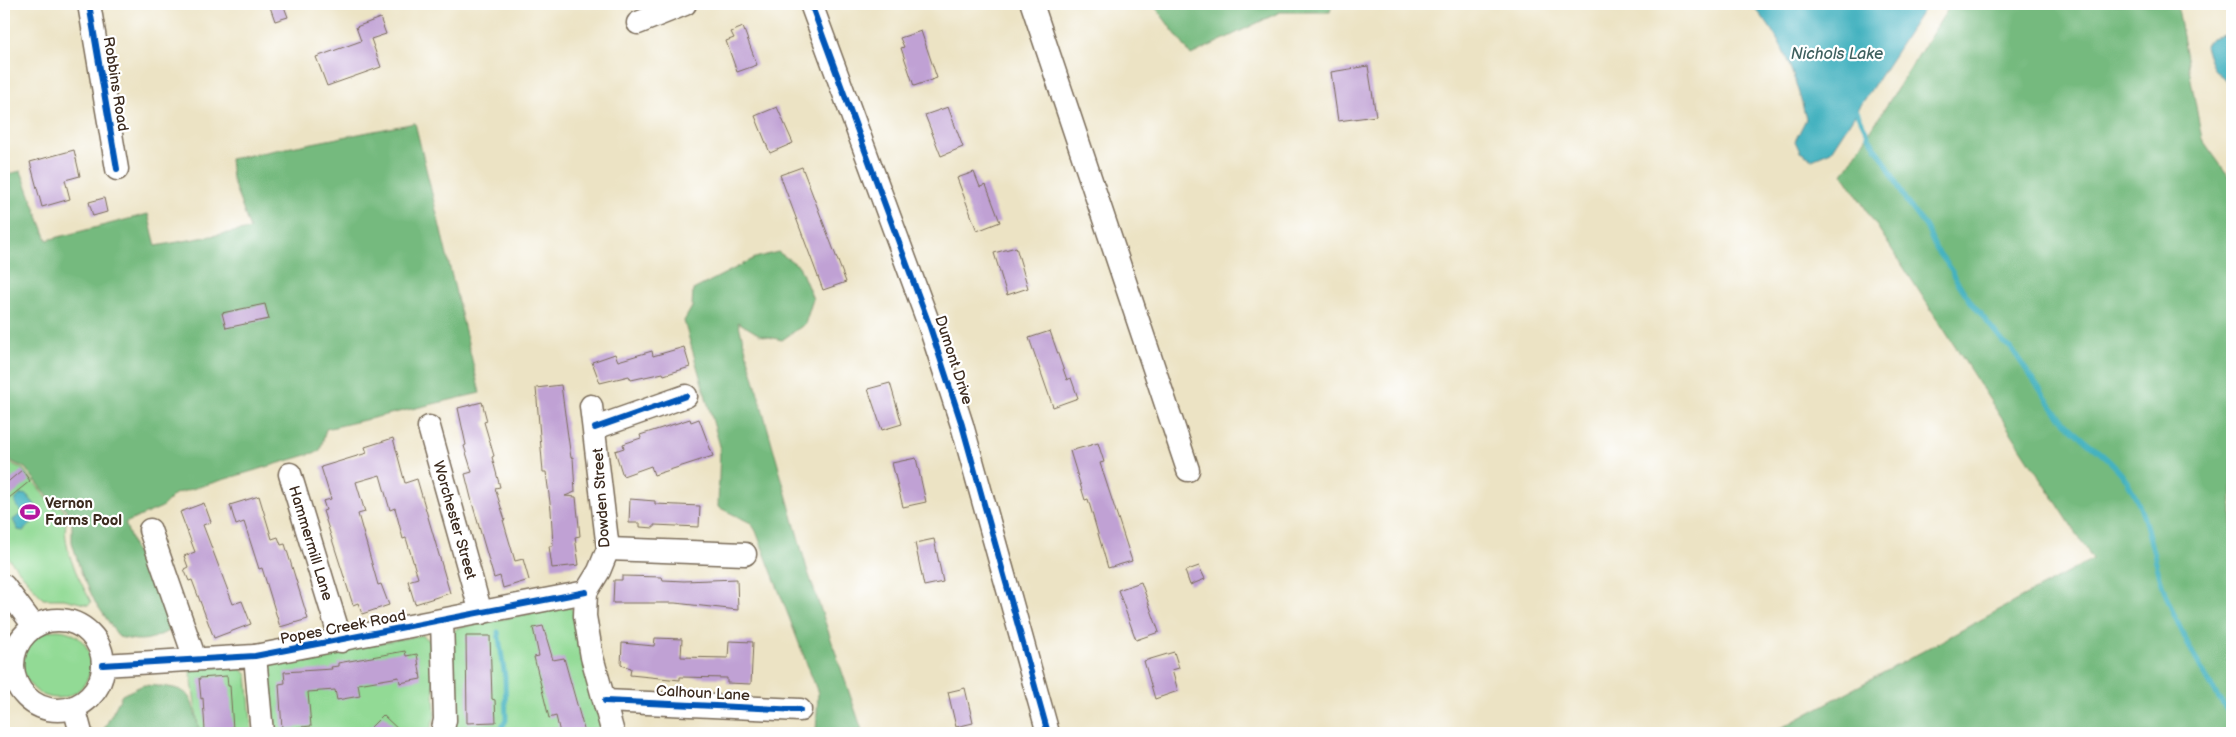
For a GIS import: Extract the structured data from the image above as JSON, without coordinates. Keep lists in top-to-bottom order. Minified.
{"streets":{"street":["Robbins Road","Dumont Drive","Dowden Street","Worchester Street","Hammermill Lane","Popes Creek Road","Calhoun Lane"]},"crossings":[["Dowden Street","Popes Creek Road"],["Dowden Street","Calhoun Lane"],["Worchester Street","Popes Creek Road"],["Hammermill Lane","Popes Creek Road"]],"water":["Nichols Lake"],"places":{"sports":["Vernon Farms Pool"]}}
